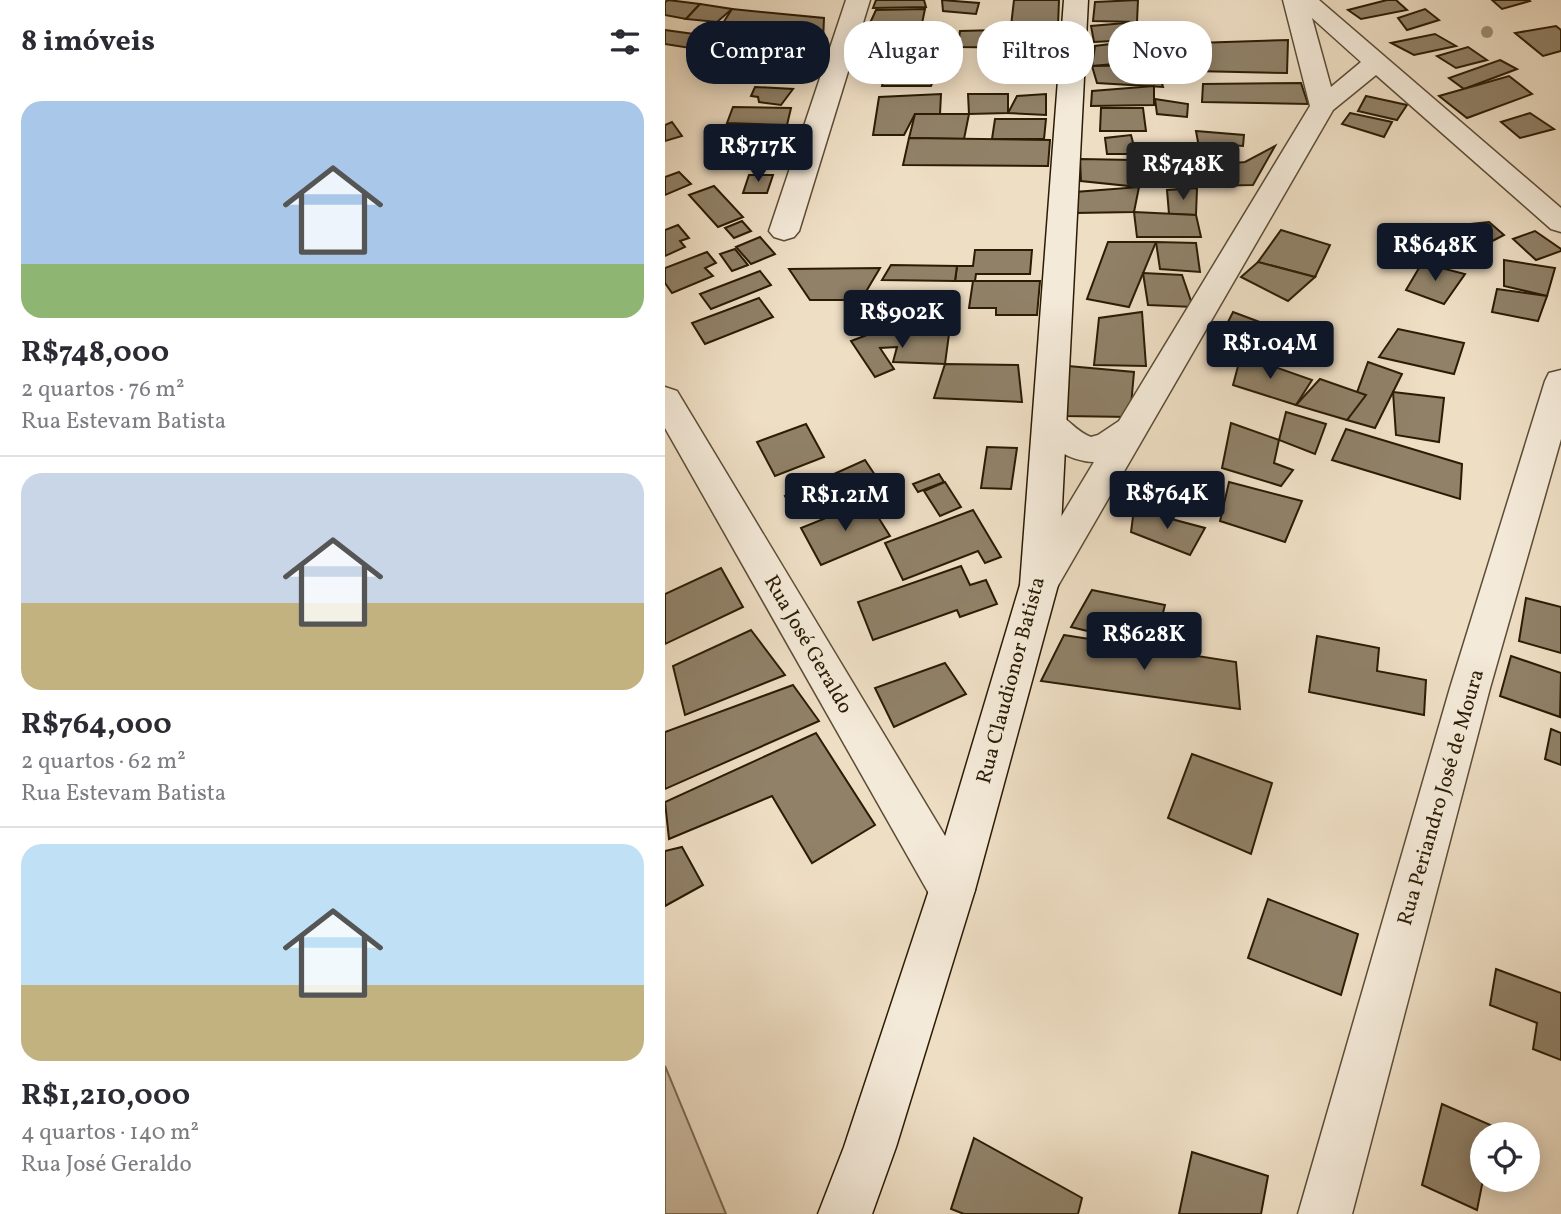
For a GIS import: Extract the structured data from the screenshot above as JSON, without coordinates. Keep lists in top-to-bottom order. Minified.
{"streets":{"street":["Rua José Geraldo","Rua Claudionor Batista","Rua Periandro José de Moura"]},"crossings":[["Rua José Geraldo","Rua Claudionor Batista"]],"page":{"heading":"8 imóveis","chip":["Comprar","Alugar","Filtros","Novo"],"list":[{"name":"R$748,000","note":"2 quartos · 76 m² · Rua Estevam Batista"},{"name":"R$764,000","note":"2 quartos · 62 m² · Rua Estevam Batista"},{"name":"R$1,210,000","note":"4 quartos · 140 m² · Rua José Geraldo"}],"price":["R$717K","R$748K","R$648K","R$902K","R$1.04M","R$764K","R$1.21M","R$628K"]}}
